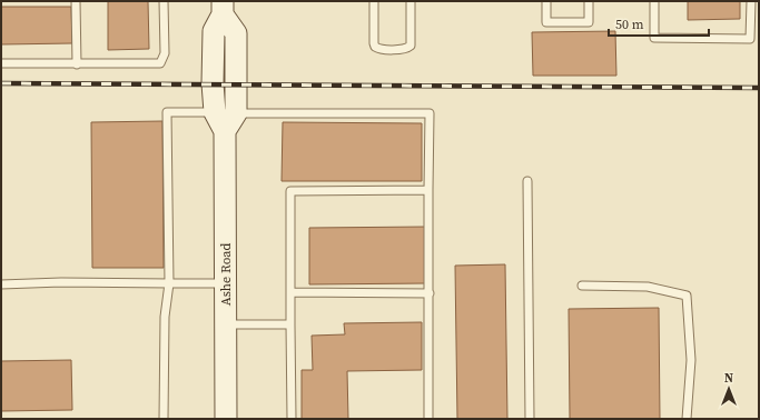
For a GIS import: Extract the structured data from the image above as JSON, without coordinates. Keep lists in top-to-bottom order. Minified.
{"streets":{"street":["Ashe Road"]},"scale_bar":"50 m","north":"top"}
